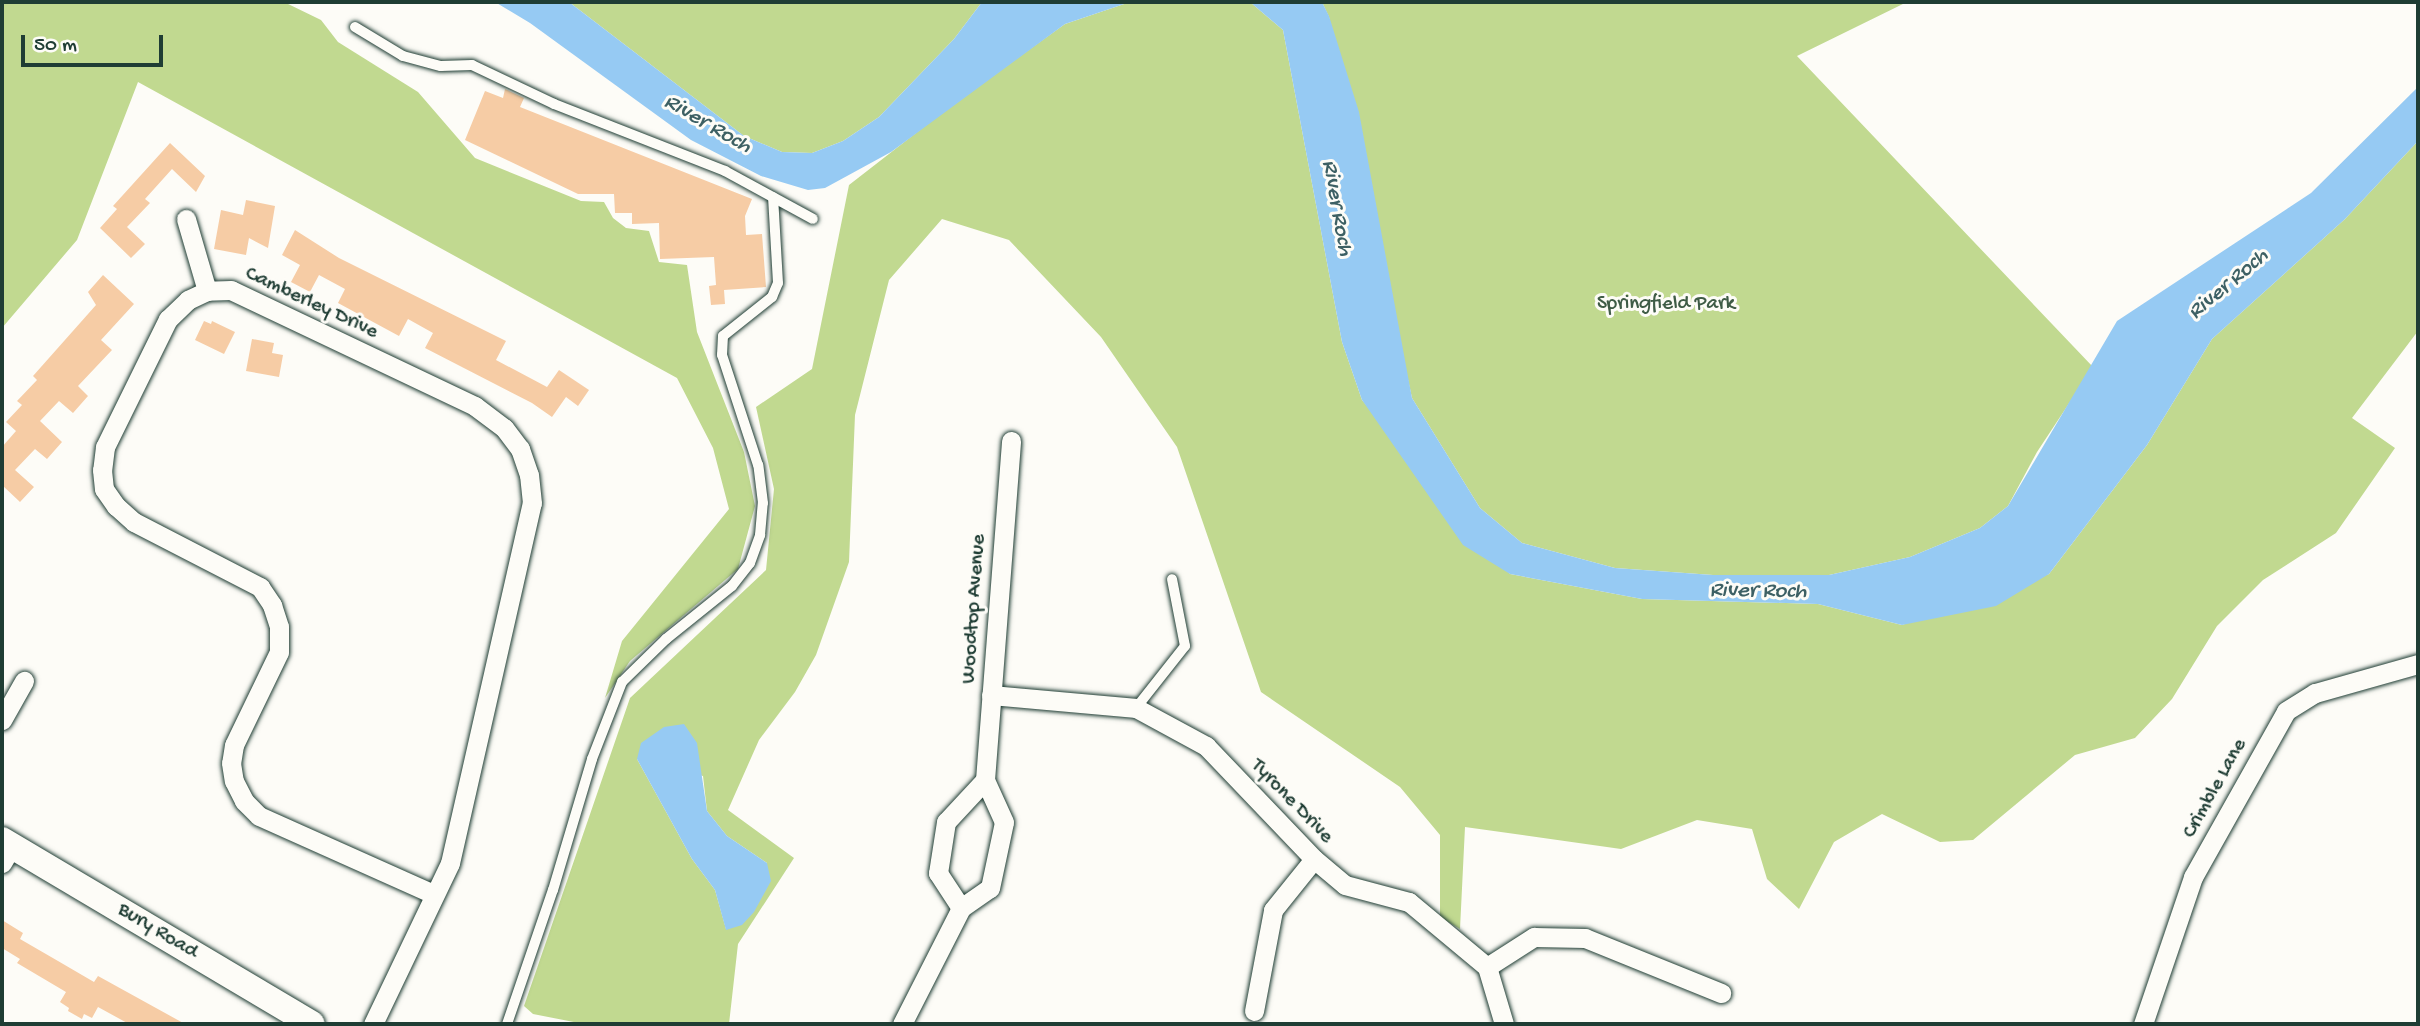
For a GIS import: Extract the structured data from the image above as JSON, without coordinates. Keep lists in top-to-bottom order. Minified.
{"streets":{"main road":["Bury Road"],"street":["Camberley Drive","Woodtop Avenue","Crimble Lane","Tyrone Drive"]},"crossings":[["Woodtop Avenue","Tyrone Drive"]],"water":["River Roch"],"parks":["Springfield Park"],"scale_bar":"50 m"}
